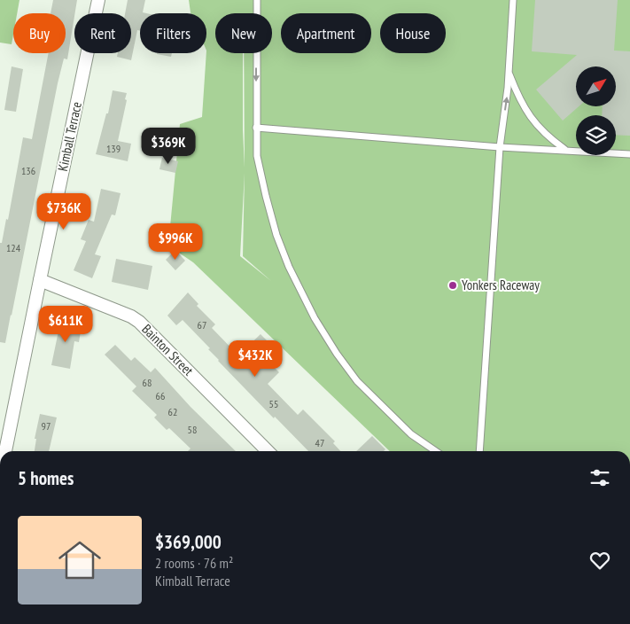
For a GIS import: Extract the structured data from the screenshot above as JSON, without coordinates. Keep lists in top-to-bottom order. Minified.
{"streets":{"street":["Kimball Terrace","Bainton Street"]},"crossings":[["Kimball Terrace","Bainton Street"]],"places":["Yonkers Raceway"],"house_numbers":["139","136","124","67","68","66","55","62","97","58","47"],"north":"top right","page":{"chip":["Buy","Rent","Filters","New","Apartment","House"],"price":["$369K","$736K","$996K","$611K","$432K"],"heading":"5 homes","list":[{"name":"$369,000","note":"2 rooms · 76 m² · Kimball Terrace"}]}}
